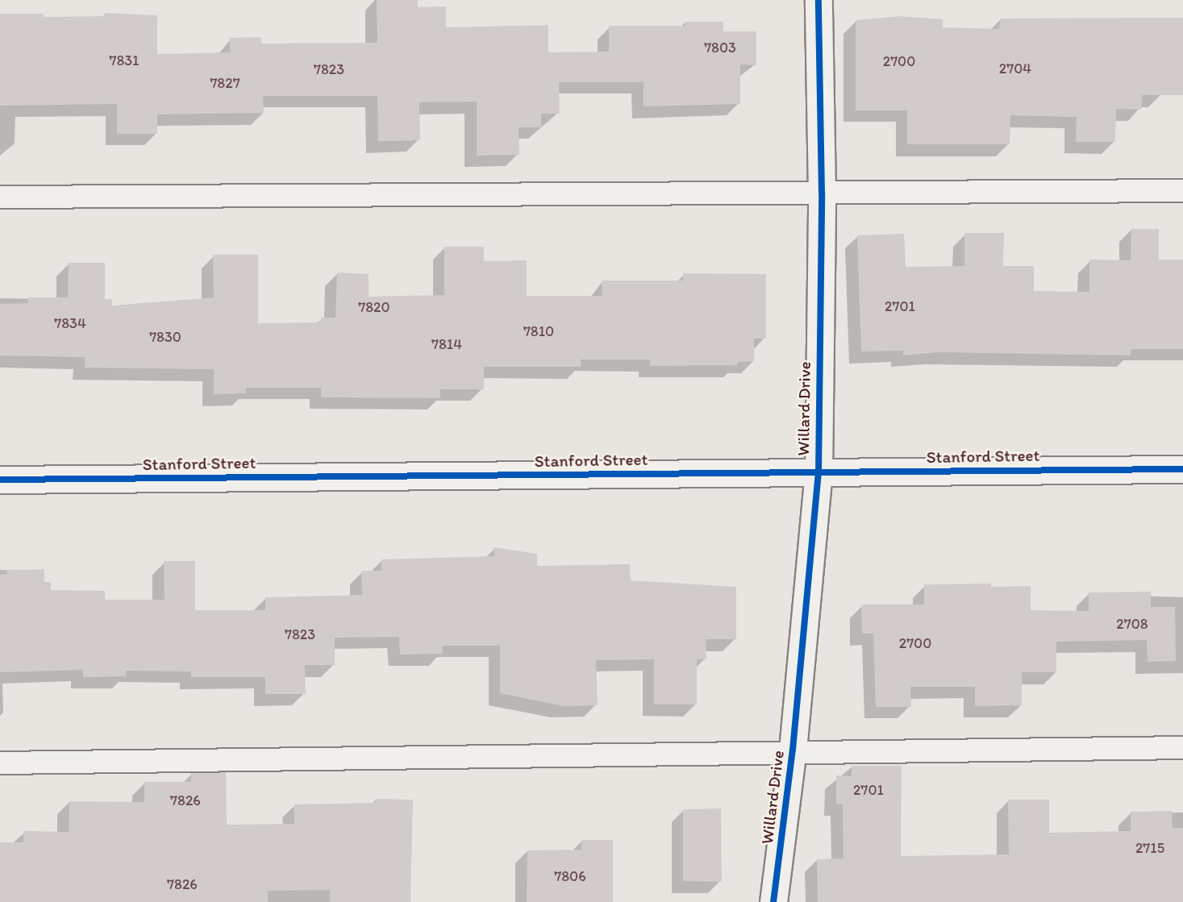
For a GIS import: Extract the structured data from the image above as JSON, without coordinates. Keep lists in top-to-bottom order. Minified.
{"streets":{"street":["Willard Drive","Stanford Street"]},"crossings":[["Willard Drive","Stanford Street"]],"house_numbers":["7803","7831","2700","2704","7823","7827","2701","7820","7834","7810","7830","7814","2708","7823","2700","2701","7826","2715","7806","7826"]}
